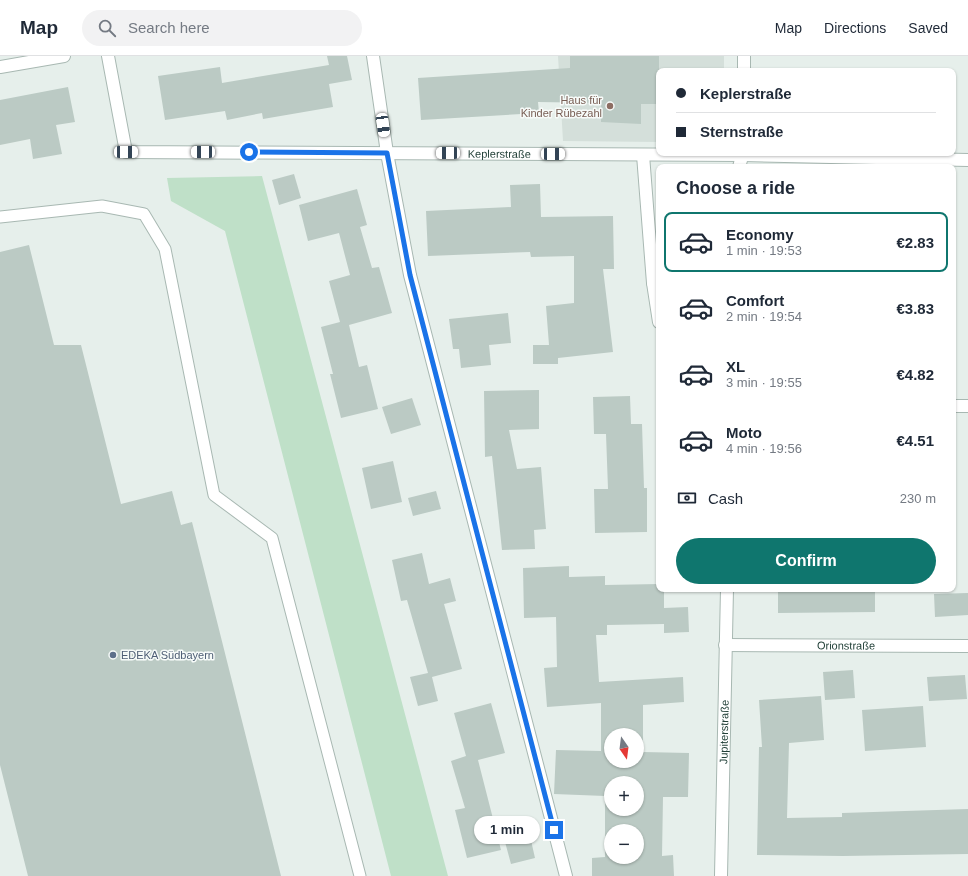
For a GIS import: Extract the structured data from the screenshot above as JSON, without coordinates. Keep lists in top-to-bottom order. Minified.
{"streets":{"street":["Keplerstraße","Orionstraße","Jupiterstraße"]},"crossings":[["Orionstraße","Jupiterstraße"]],"places":["Haus für Kinder Rübezahl","EDEKA Südbayern"],"north":"bottom","page":{"header":"Map","search":"Search here","nav":["Map","Directions","Saved"],"banner":["Keplerstraße","Sternstraße"],"heading":"Choose a ride","list":[{"name":"Economy","note":"1 min · 19:53","value":"€2.83"},{"name":"Comfort","note":"2 min · 19:54","value":"€3.83"},{"name":"XL","note":"3 min · 19:55","value":"€4.82"},{"name":"Moto","note":"4 min · 19:56","value":"€4.51"}],"pay":["Cash","230 m"],"buttons":"Confirm","map_buttons":["+","−"],"bubble":"1 min"}}
